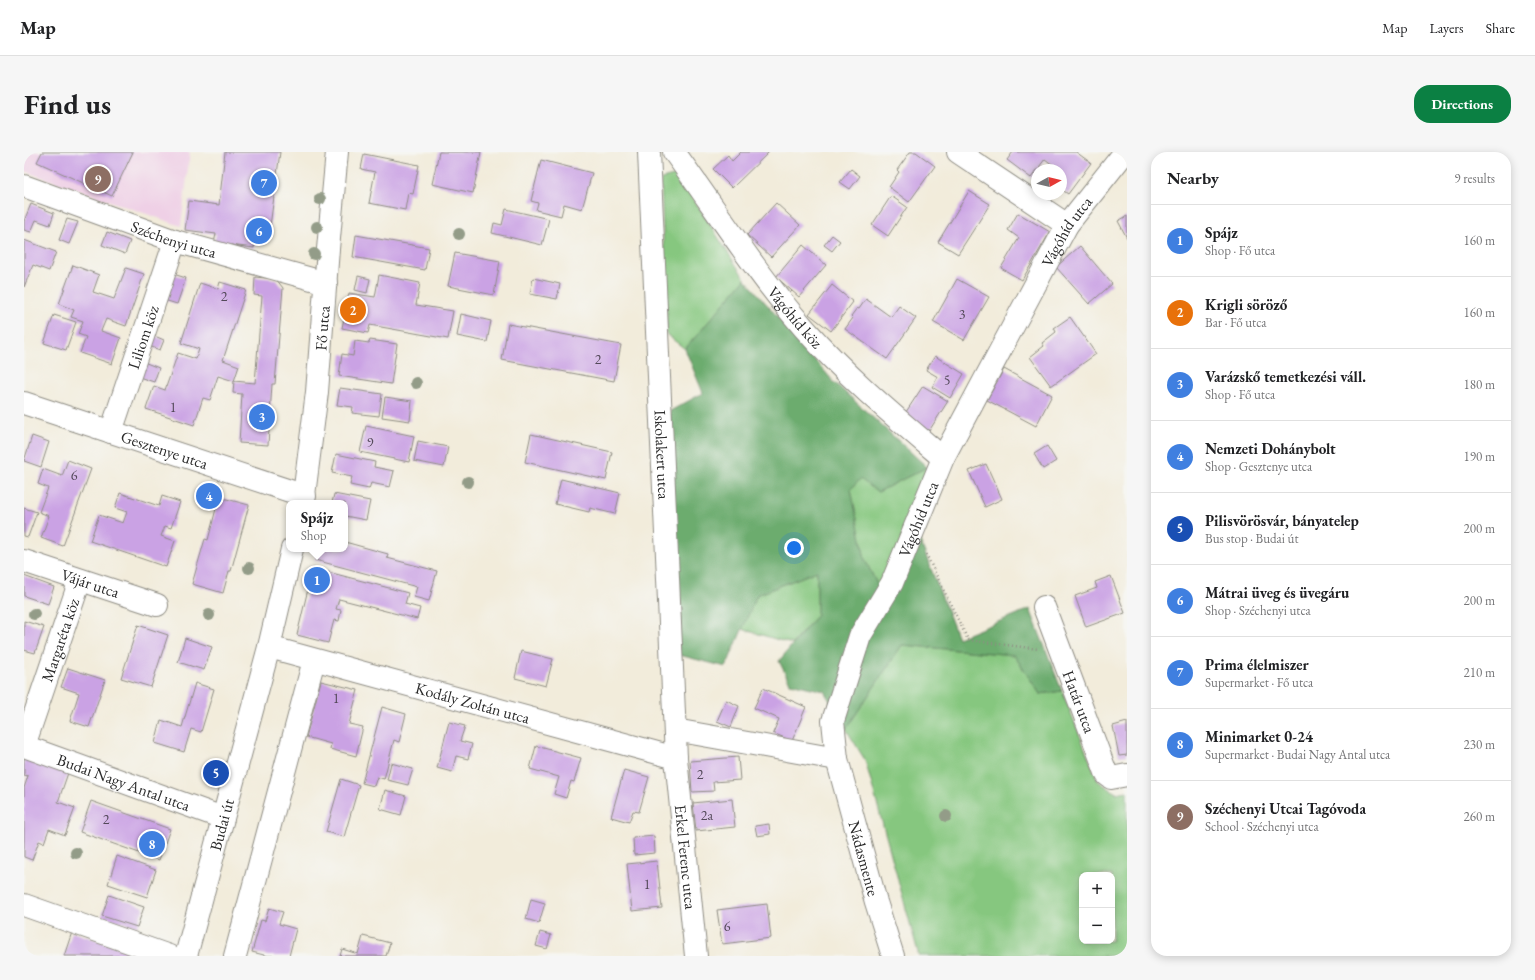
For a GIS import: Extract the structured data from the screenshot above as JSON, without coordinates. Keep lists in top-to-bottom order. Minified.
{"streets":{"street":["Vágóhíd utca","Széchenyi utca","Vágóhíd köz","Fő utca","Liliom köz","Gesztenye utca","Iskolakert utca","Vájár utca","Margaréta köz","Határ utca","Kodály Zoltán utca","Budai Nagy Antal utca","Budai út","Erkel Ferenc utca","Nádasmente"]},"crossings":[["Vágóhíd utca","Vágóhíd köz"],["Vágóhíd utca","Nádasmente"],["Széchenyi utca","Fő utca"],["Széchenyi utca","Liliom köz"],["Fő utca","Gesztenye utca"],["Liliom köz","Gesztenye utca"],["Iskolakert utca","Kodály Zoltán utca"],["Iskolakert utca","Erkel Ferenc utca"],["Vájár utca","Margaréta köz"],["Margaréta köz","Budai Nagy Antal utca"],["Kodály Zoltán utca","Budai út"],["Kodály Zoltán utca","Erkel Ferenc utca"],["Budai Nagy Antal utca","Budai út"]],"house_numbers":["2","3","2","5","1","9","6","1","2","2a","2","1","6"],"north":"right","page":{"header":"Map","nav":["Map","Layers","Share"],"buttons":"Directions","title":"Find us","heading":["Nearby","9 results"],"pins":["9","7","6","2","3","4","1","5","8"],"list":[{"mark":"1","name":"Spájz","note":"Shop · Fő utca","value":"160 m"},{"mark":"2","name":"Krigli söröző","note":"Bar · Fő utca","value":"160 m"},{"mark":"3","name":"Varázskő temetkezési váll.","note":"Shop · Fő utca","value":"180 m"},{"mark":"4","name":"Nemzeti Dohánybolt","note":"Shop · Gesztenye utca","value":"190 m"},{"mark":"5","name":"Pilisvörösvár, bányatelep","note":"Bus stop · Budai út","value":"200 m"},{"mark":"6","name":"Mátrai üveg és üvegáru","note":"Shop · Széchenyi utca","value":"200 m"},{"mark":"7","name":"Prima élelmiszer","note":"Supermarket · Fő utca","value":"210 m"},{"mark":"8","name":"Minimarket 0-24","note":"Supermarket · Budai Nagy Antal utca","value":"230 m"},{"mark":"9","name":"Széchenyi Utcai Tagóvoda","note":"School · Széchenyi utca","value":"260 m"}],"popup":["Spájz","Shop"],"map_buttons":["+","−"]}}
